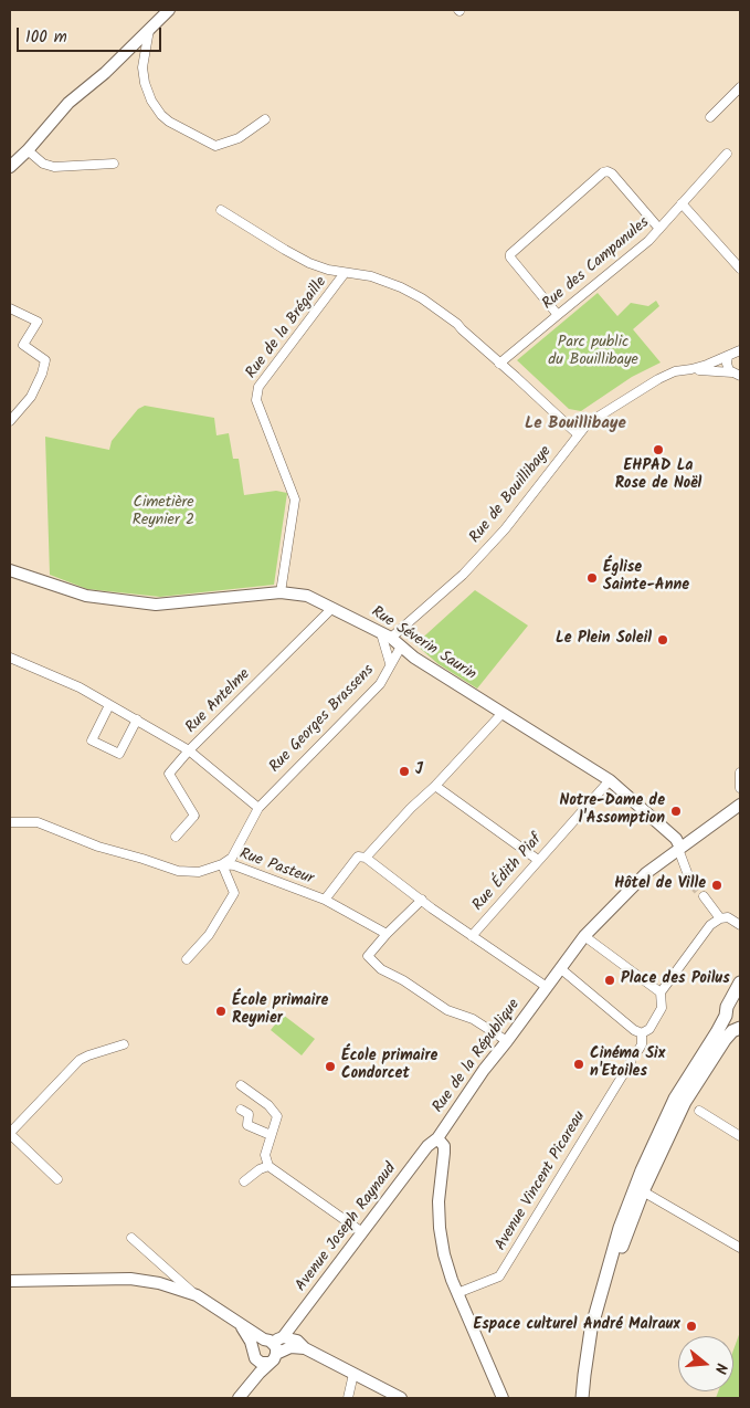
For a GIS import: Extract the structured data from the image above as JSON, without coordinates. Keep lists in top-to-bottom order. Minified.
{"streets":{"street":["Rue des Campanules","Rue de la Brégaille","Rue de Bouillibaye","Rue Séverin Saurin","Rue Antelme","Rue Georges Brassens","Rue Pasteur","Rue Édith Piaf","Rue de la République","Avenue Vincent Picareau","Avenue Joseph Raynaud"]},"crossings":[["Rue de la Brégaille","Rue Séverin Saurin"],["Rue de Bouillibaye","Rue Séverin Saurin"],["Rue Séverin Saurin","Rue Antelme"],["Rue Séverin Saurin","Rue Georges Brassens"],["Rue Séverin Saurin","Rue Édith Piaf"],["Rue Séverin Saurin","Rue de la République"],["Rue Antelme","Rue Georges Brassens"],["Rue de la République","Avenue Joseph Raynaud"]],"districts":["Le Bouillibaye"],"parks":["Parc public du Bouillibaye","Cimetière Reynier 2"],"places":["EHPAD La Rose de Noël","Église Sainte-Anne","Le Plein Soleil","J","Notre-Dame de l'Assomption","Hôtel de Ville","Place des Poilus","École primaire Reynier","Cinéma Six n'Etoiles","École primaire Condorcet","Espace culturel André Malraux"],"scale_bar":"100 m","north":"right"}
